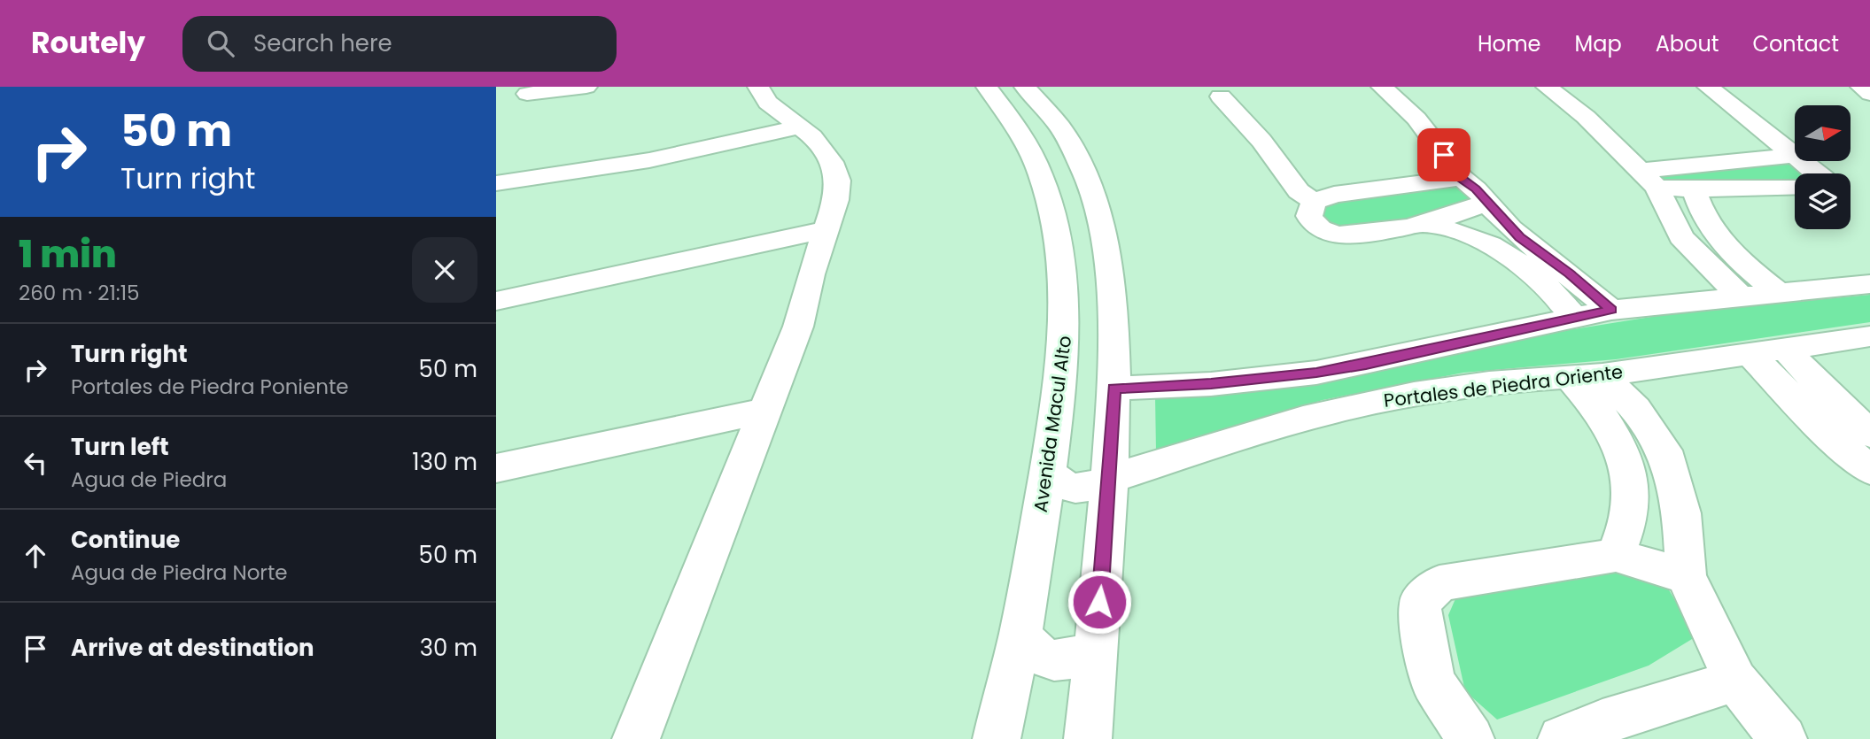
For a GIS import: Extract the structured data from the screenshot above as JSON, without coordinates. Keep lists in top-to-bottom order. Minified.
{"streets":{"street":["Portales de Piedra Oriente","Avenida Macul Alto"]},"crossings":[["Portales de Piedra Oriente","Avenida Macul Alto"]],"north":"right","page":{"header":"Routely","search":"Search here","nav":["Home","Map","About","Contact"],"turn":["50 m","Turn right"],"heading":["1 min","260 m · 21:15"],"list":[{"name":"Turn right","note":"Portales de Piedra Poniente","value":"50 m"},{"name":"Turn left","note":"Agua de Piedra","value":"130 m"},{"name":"Continue","note":"Agua de Piedra Norte","value":"50 m"},{"name":"Arrive at destination","value":"30 m"}]}}
